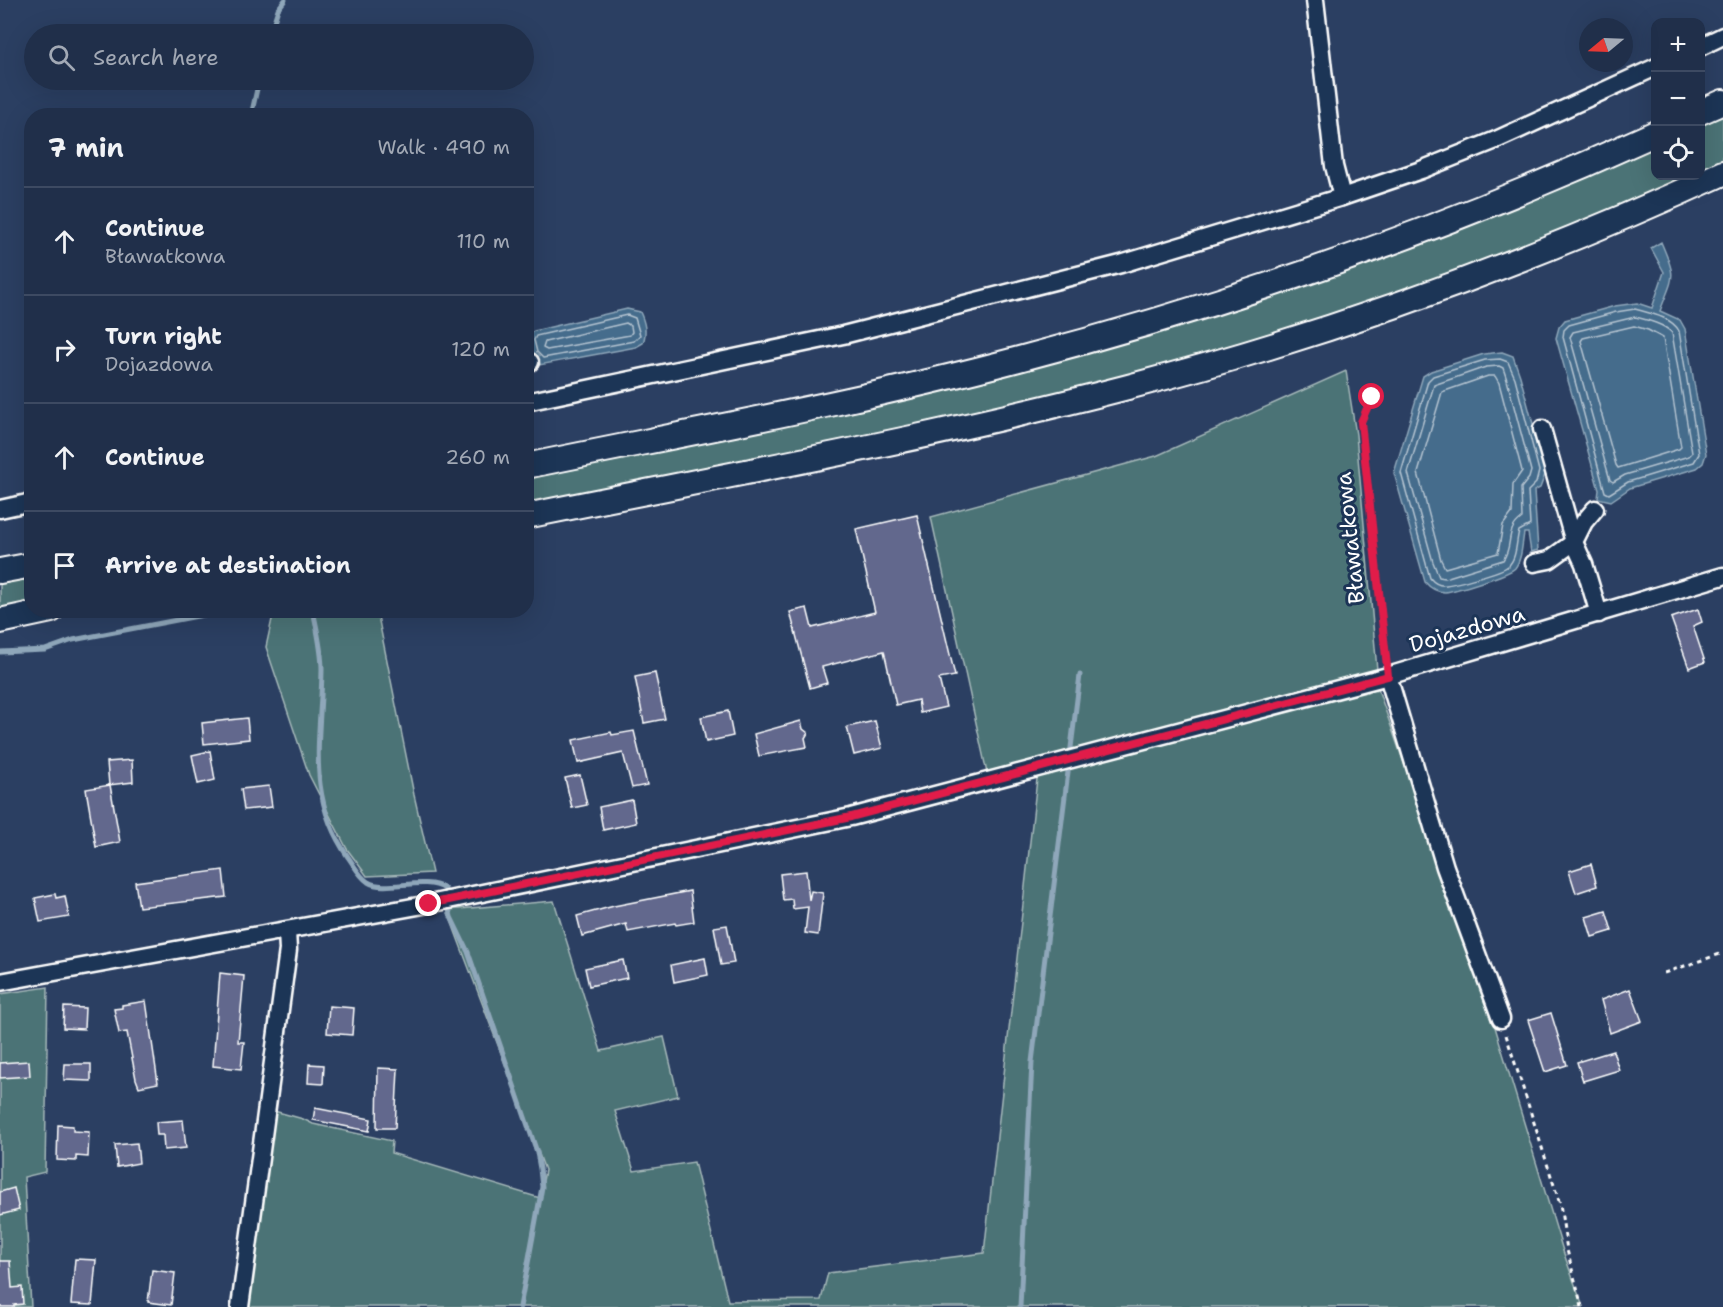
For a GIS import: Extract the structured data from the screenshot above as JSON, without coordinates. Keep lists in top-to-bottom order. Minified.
{"streets":{"street":["Dojazdowa"],"path":["Bławatkowa"]},"crossings":[["Bławatkowa","Dojazdowa"]],"north":"left","page":{"map_buttons":["+","−"],"search":"Search here","heading":["7 min","Walk · 490 m"],"list":[["Continue","Bławatkowa","110 m"],["Turn right","Dojazdowa","120 m"],["Continue","260 m"],"Arrive at destination"]}}
